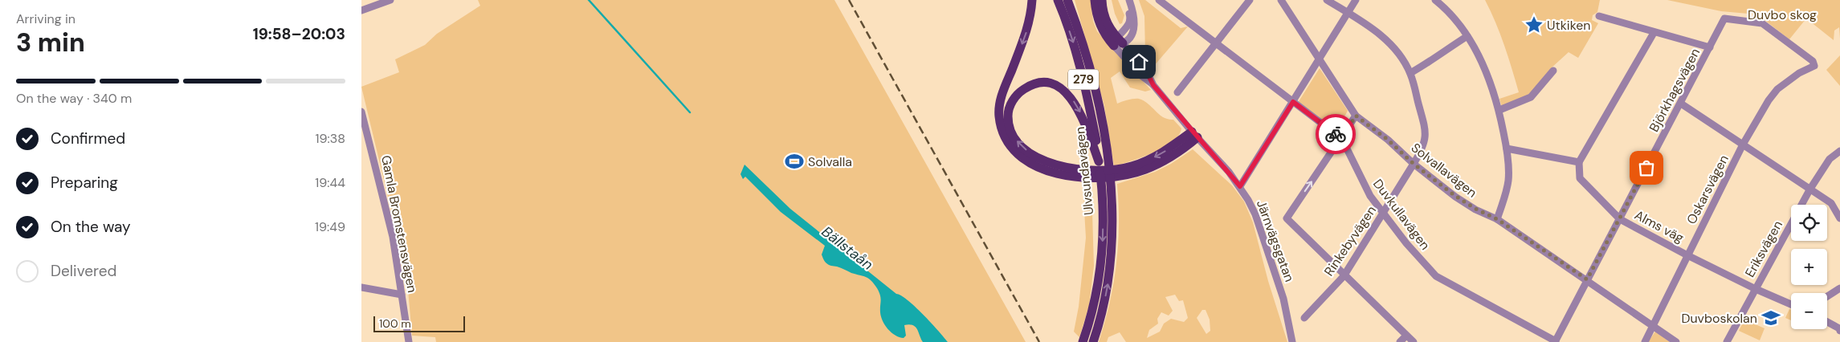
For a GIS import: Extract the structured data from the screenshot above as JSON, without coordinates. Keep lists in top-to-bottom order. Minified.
{"streets":{"main road":["279","Ulvsundavägen"],"street":["Björkhagsvägen","Solvallavägen","Oskarsvägen","Duvkullavägen","Gamla Bromstensvägen","Alms väg","Järnvägsgatan","Rinkebyvägen","Eriksvägen"]},"crossings":[["Björkhagsvägen","Solvallavägen"],["Björkhagsvägen","Oskarsvägen"],["Björkhagsvägen","Duvkullavägen"],["Björkhagsvägen","Alms väg"],["Solvallavägen","Oskarsvägen"],["Solvallavägen","Rinkebyvägen"],["Oskarsvägen","Alms väg"],["Duvkullavägen","Rinkebyvägen"],["Alms väg","Eriksvägen"]],"water":["Bällstaån"],"parks":["Duvbo skog"],"places":{"place":["Utkiken"],"sports":["Solvalla"],"school or university":["Duvboskolan"]},"scale_bar":"100 m","page":{"heading":["3 min","Arriving in","19:58–20:03"],"bar":"On the way · 340 m","list":[["Confirmed","19:38"],["Preparing","19:44"],["On the way","19:49"],"Delivered"],"map_buttons":["+","−"],"scale":"100 m"}}
